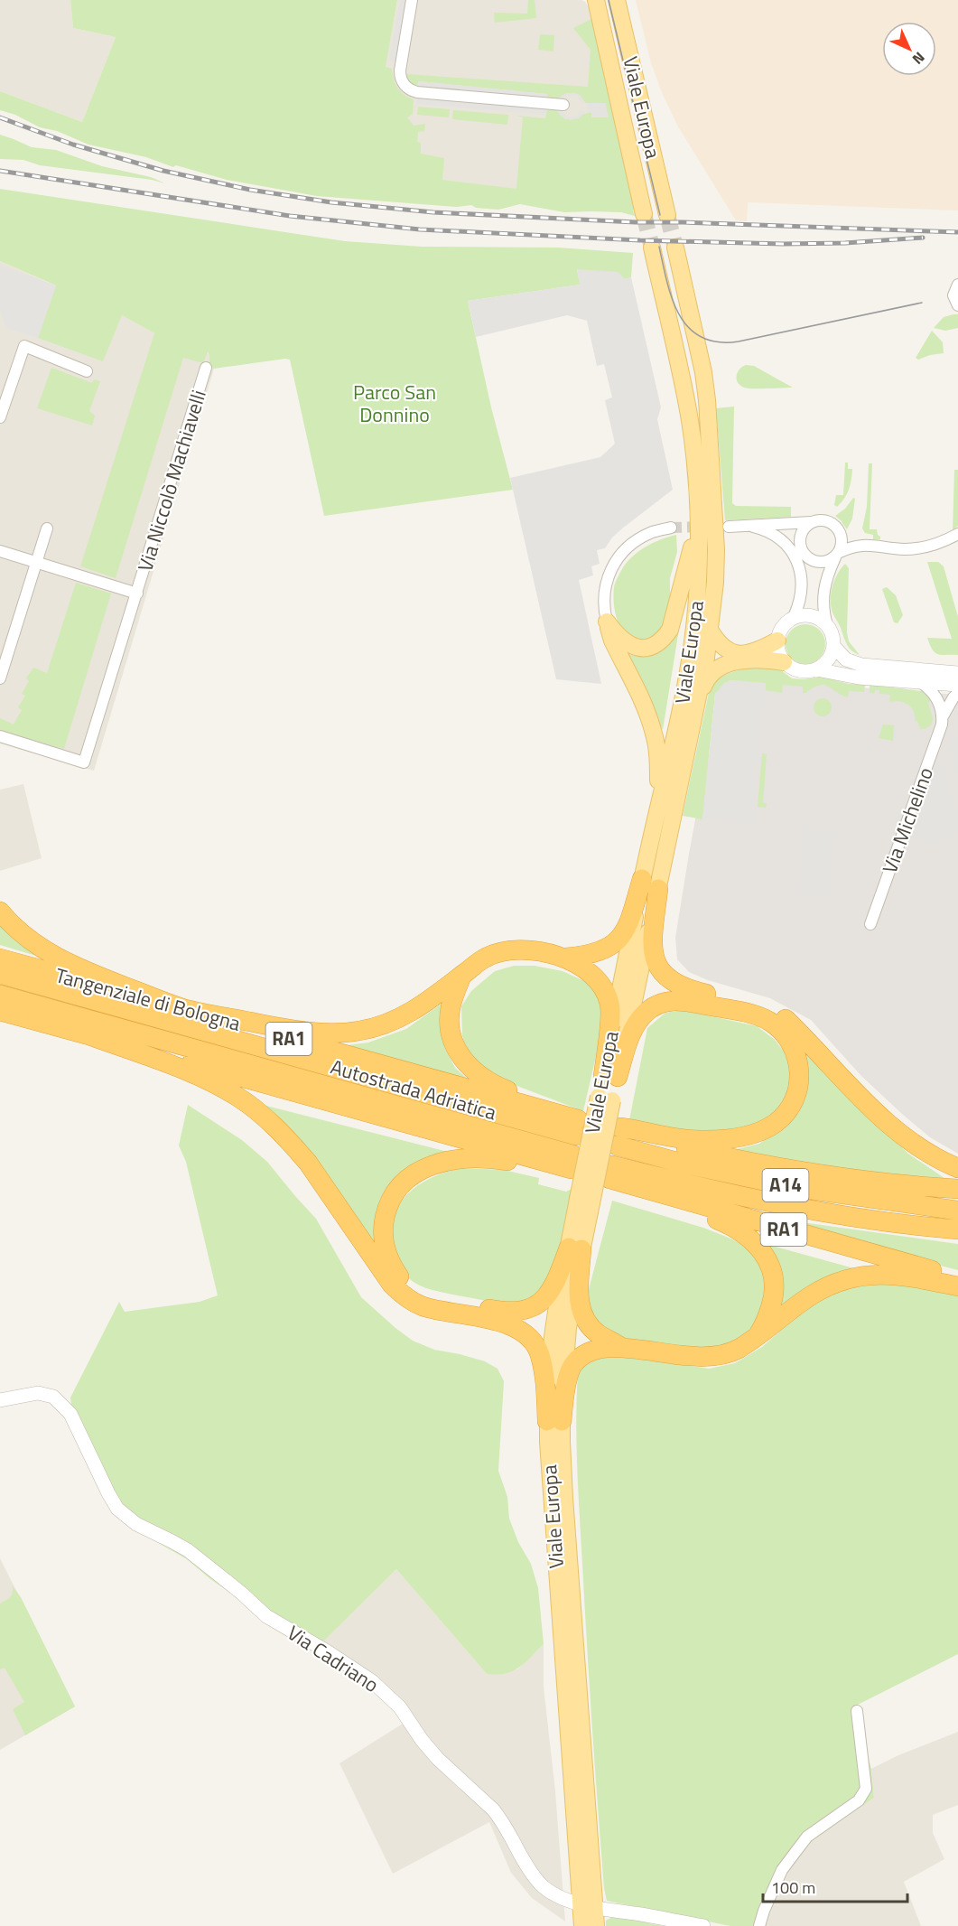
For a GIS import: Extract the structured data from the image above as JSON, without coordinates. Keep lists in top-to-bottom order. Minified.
{"streets":{"highway":["Tangenziale di Bologna","RA1","Autostrada Adriatica","A14"],"main road":["Viale Europa"],"street":["Via Niccolò Machiavelli","Via Michelino","Via Cadriano"]},"crossings":[["Viale Europa","Via Cadriano"],["Tangenziale di Bologna","Autostrada Adriatica"],["RA1","Autostrada Adriatica"],["RA1","A14"]],"parks":["Parco San Donnino"],"scale_bar":"100 m","north":"bottom right"}
